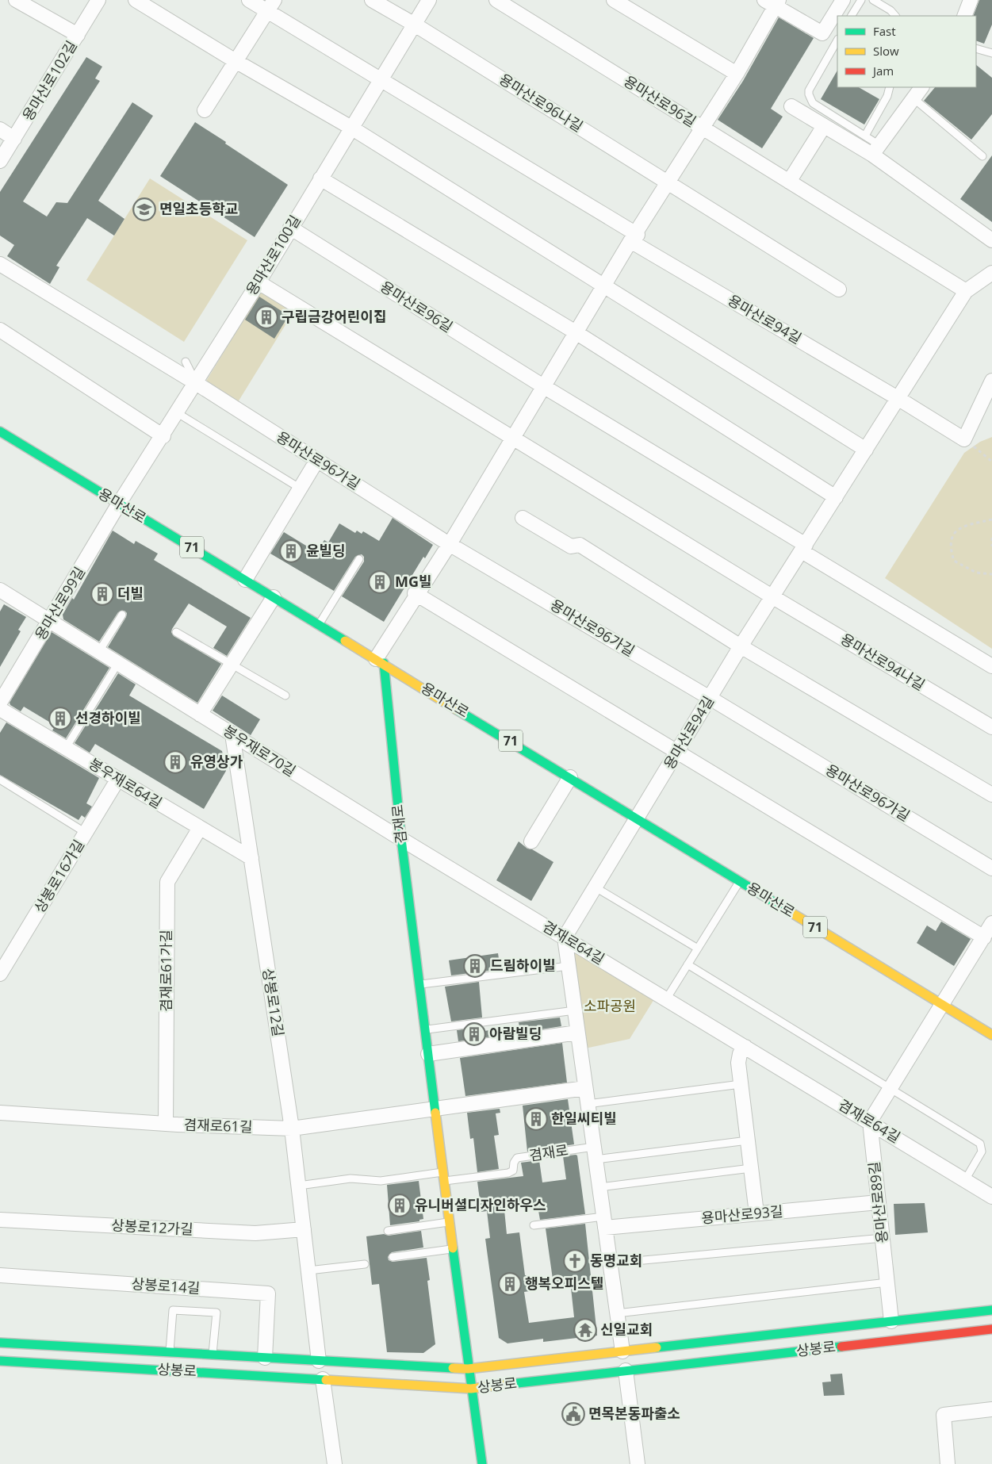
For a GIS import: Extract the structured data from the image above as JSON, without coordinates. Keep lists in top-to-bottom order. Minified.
{"streets":{"main road":["용마산로","71","겸재로","상봉로"],"street":["용마산로102길","용마산로96길","용마산로96나길","용마산로100길","용마산로94길","용마산로96가길","용마산로99길","용마산로94나길","봉우재로70길","봉우재로64길","상봉로16가길","겸재로64길","겸재로61가길","상봉로12길","겸재로61길","용마산로89길","용마산로93길","상봉로12가길","상봉로14길"]},"crossings":[["용마산로96길","용마산로96나길"],["용마산로96길","용마산로100길"],["용마산로96길","용마산로94길"],["용마산로96길","용마산로96가길"],["용마산로96길","용마산로"],["용마산로96길","겸재로"],["용마산로96나길","용마산로100길"],["용마산로100길","용마산로94길"],["용마산로100길","용마산로96가길"],["용마산로100길","용마산로"],["용마산로100길","용마산로99길"],["용마산로94길","용마산로96가길"],["용마산로94길","용마산로"],["용마산로94길","용마산로94나길"],["용마산로","용마산로99길"],["용마산로","겸재로"],["용마산로99길","봉우재로70길"],["봉우재로70길","겸재로"],["봉우재로70길","겸재로64길"],["봉우재로70길","상봉로12길"],["봉우재로64길","상봉로16가길"],["봉우재로64길","겸재로61가길"],["봉우재로64길","상봉로12길"],["겸재로","겸재로64길"],["겸재로","상봉로12길"],["겸재로","겸재로61길"],["겸재로","상봉로"],["겸재로64길","용마산로89길"],["겸재로61가길","겸재로61길"],["상봉로12길","겸재로61길"],["상봉로12길","상봉로12가길"],["상봉로12길","상봉로"],["용마산로89길","용마산로93길"],["용마산로89길","상봉로"],["상봉로14길","상봉로"]],"parks":["소파공원"],"places":{"school or university":["면일초등학교"],"building":["구립금강어린이집","윤빌딩","MG빌","더빌","선경하이빌","유영상가","드림하이빌","아람빌딩","한일씨티빌","유니버셜디자인하우스","행복오피스텔"],"church":["동명교회"],"temple":["신일교회"],"public building":["면목본동파출소"]},"legend":["Fast","Slow","Jam"]}
